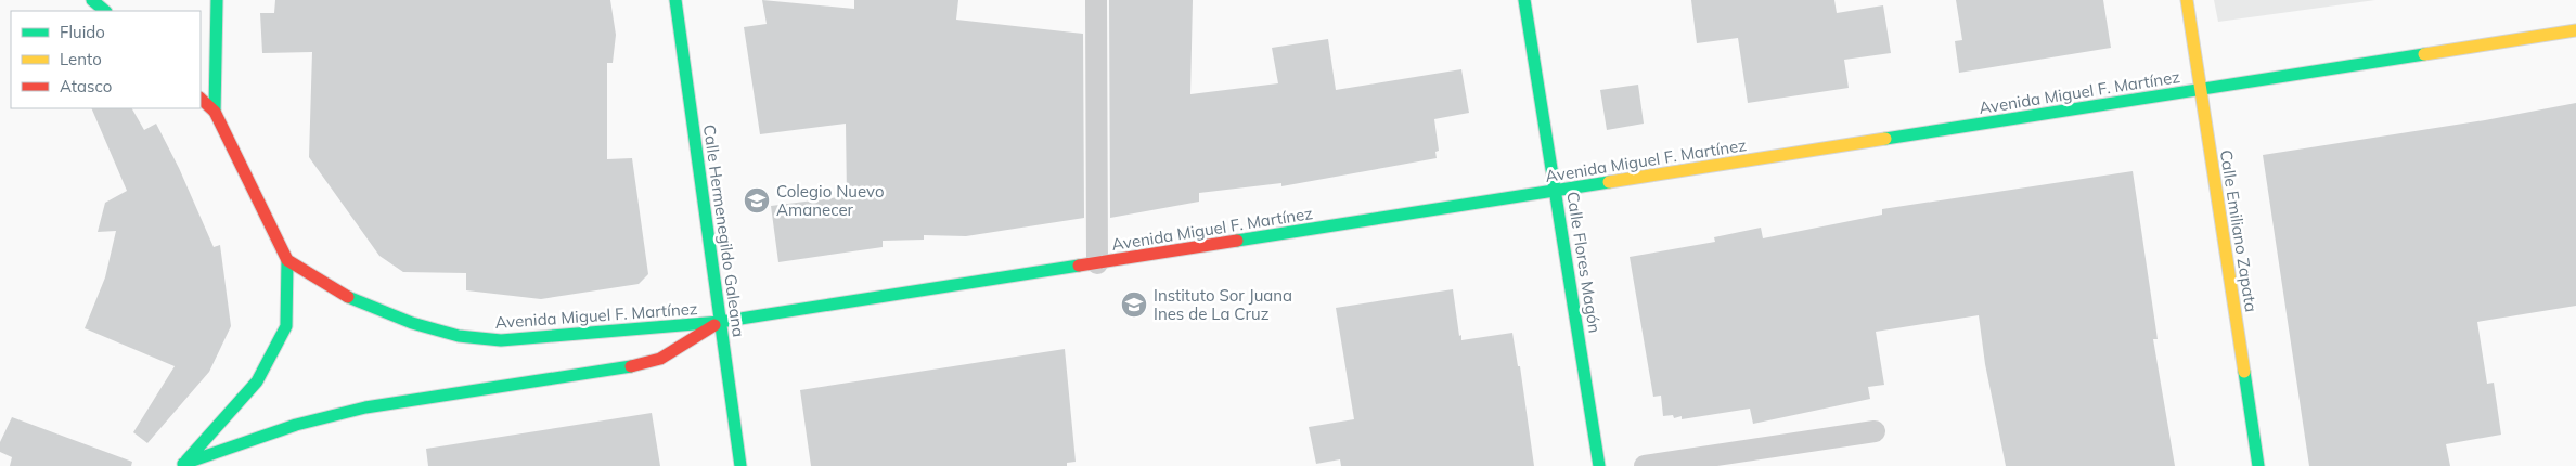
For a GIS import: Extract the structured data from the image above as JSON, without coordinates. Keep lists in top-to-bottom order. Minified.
{"streets":{"main road":["Avenida Miguel F. Martínez","Calle Hermenegildo Galeana","Calle Emiliano Zapata","Calle Flores Magón"]},"crossings":[["Avenida Miguel F. Martínez","Calle Hermenegildo Galeana"],["Avenida Miguel F. Martínez","Calle Emiliano Zapata"],["Avenida Miguel F. Martínez","Calle Flores Magón"]],"places":{"school or university":["Colegio Nuevo Amanecer","Instituto Sor Juana Ines de La Cruz"]},"legend":["Fluido","Lento","Atasco"]}
